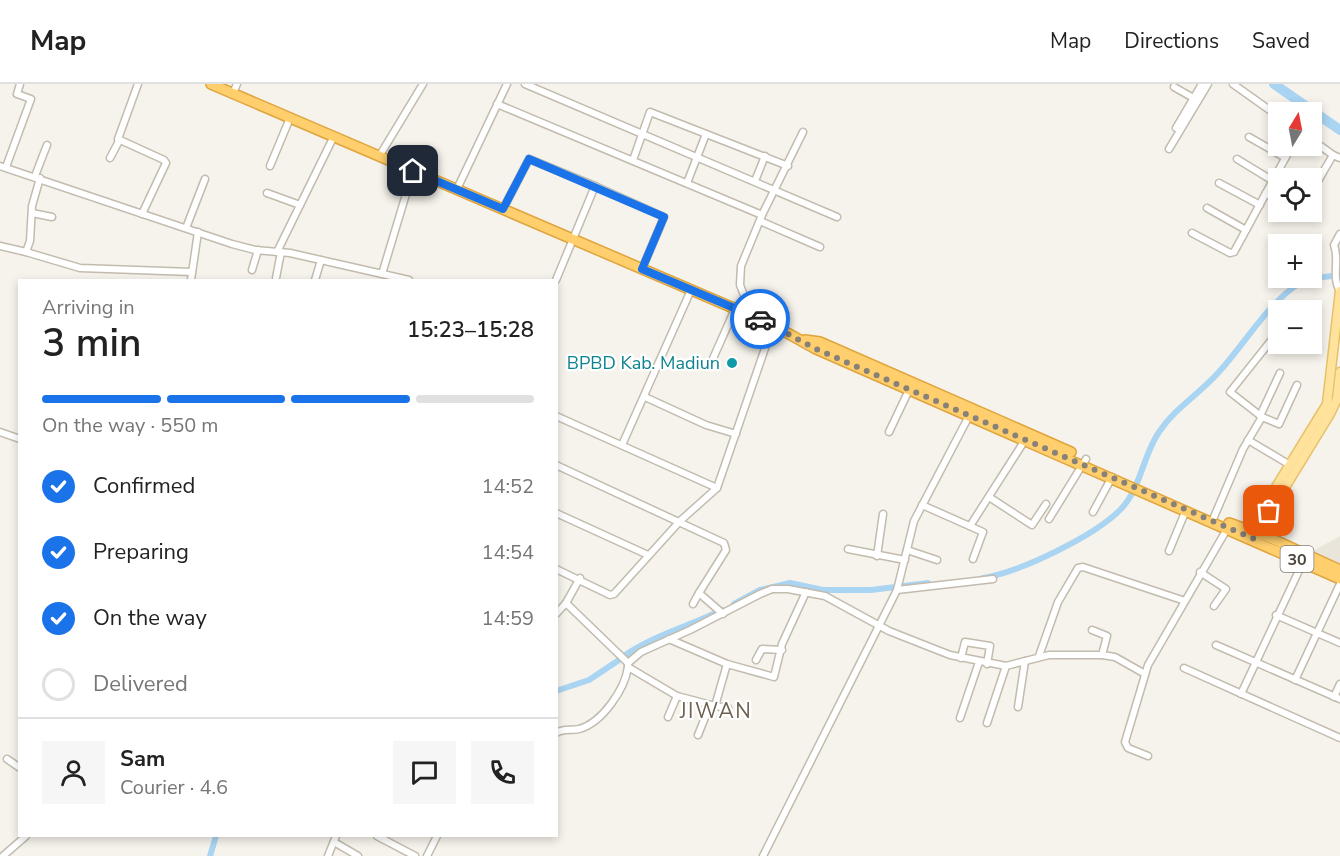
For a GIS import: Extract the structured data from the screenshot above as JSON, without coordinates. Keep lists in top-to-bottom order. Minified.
{"streets":{"highway":["30"]},"districts":["JIWAN"],"places":["BPBD Kab. Madiun"],"north":"top","page":{"header":"Map","nav":["Map","Directions","Saved"],"map_buttons":["+","−"],"heading":["3 min","Arriving in","15:23–15:28"],"panel":["Sam","Courier · 4.6"],"bar":"On the way · 550 m","list":[["Confirmed","14:52"],["Preparing","14:54"],["On the way","14:59"],"Delivered"]}}
